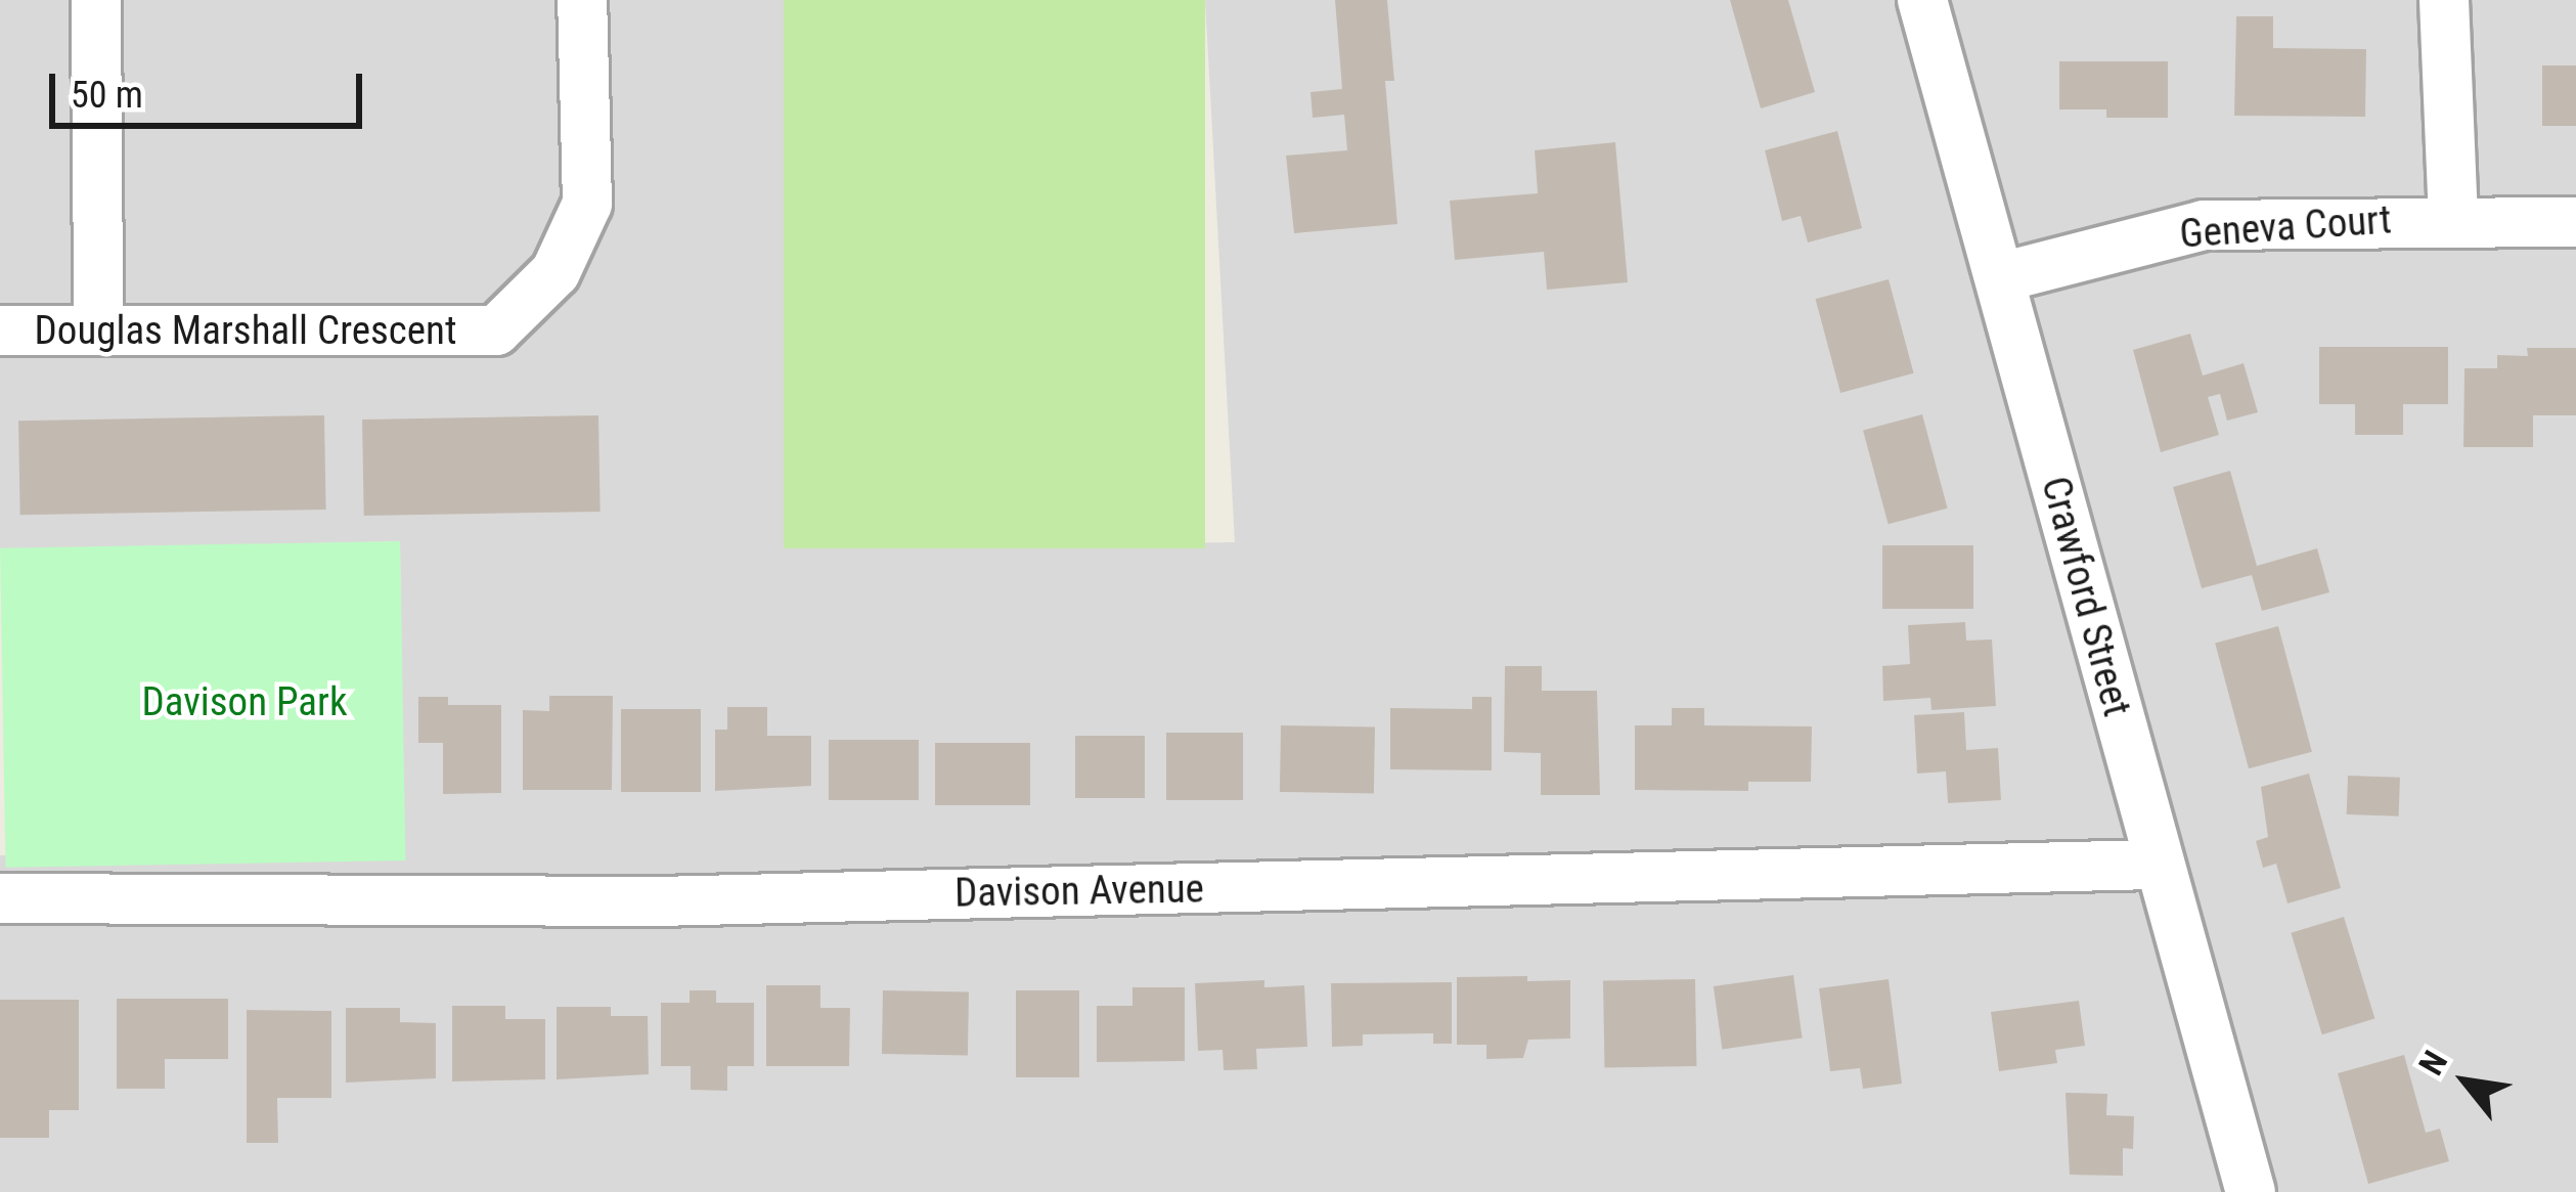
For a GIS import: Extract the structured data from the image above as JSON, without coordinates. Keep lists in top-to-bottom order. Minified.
{"streets":{"street":["Geneva Court","Douglas Marshall Crescent","Crawford Street","Davison Avenue"]},"crossings":[["Geneva Court","Crawford Street"],["Crawford Street","Davison Avenue"]],"parks":["Davison Park"],"scale_bar":"50 m","north":"top left"}
